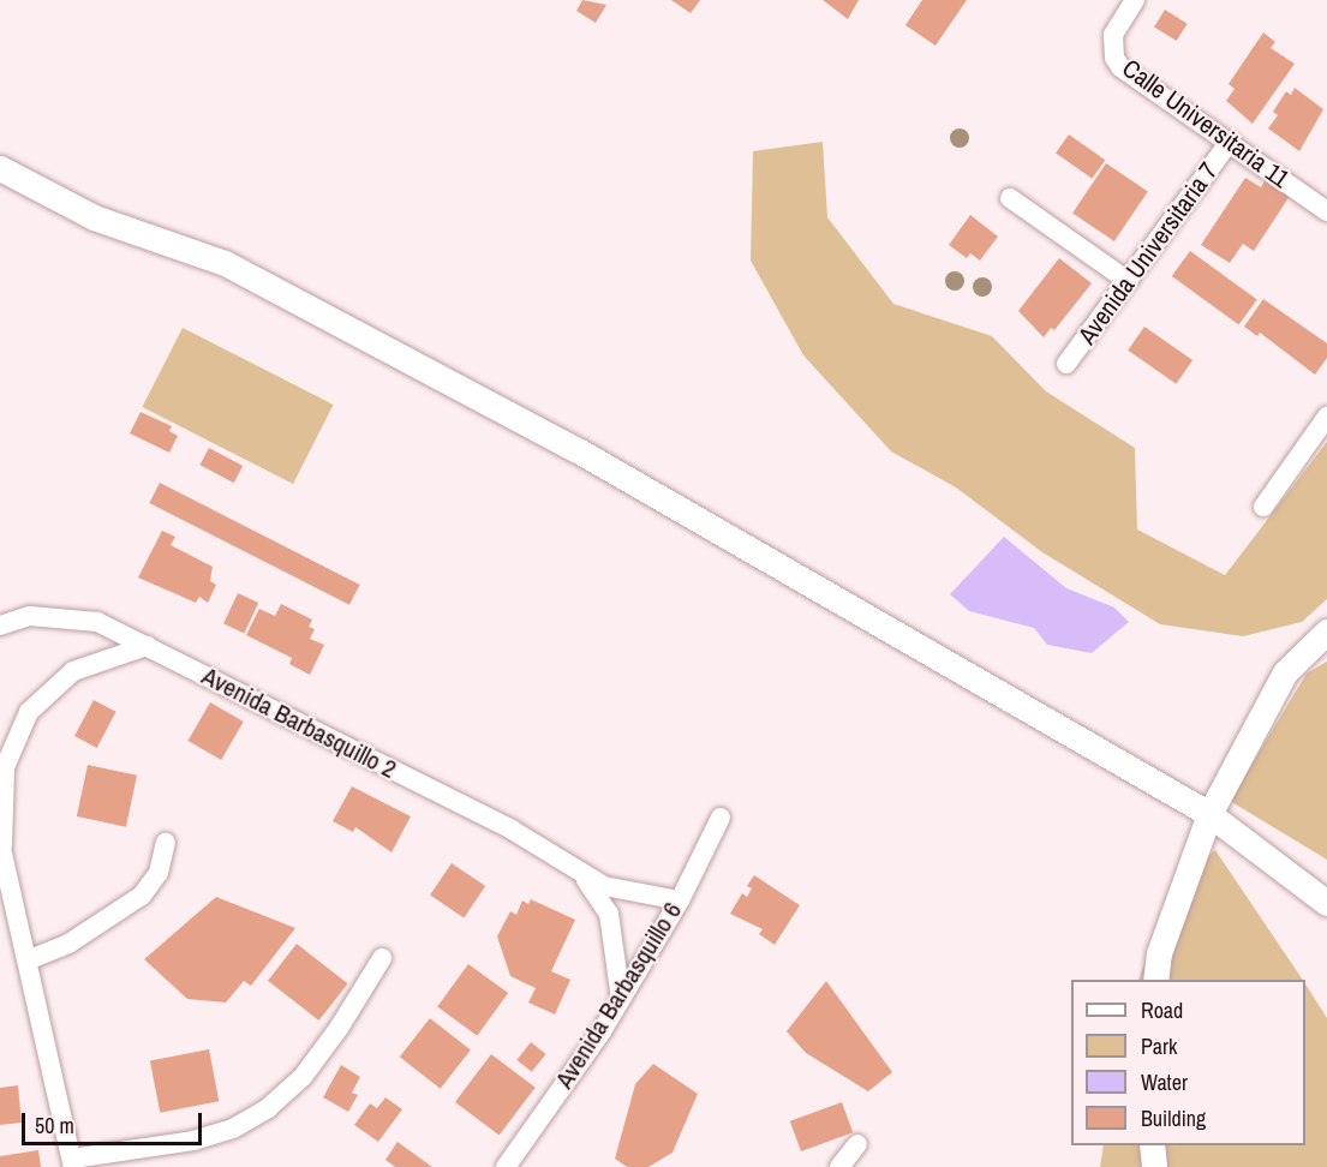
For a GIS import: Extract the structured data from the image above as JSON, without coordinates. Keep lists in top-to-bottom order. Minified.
{"streets":{"street":["Calle Universitaria 11","Avenida Universitaria 7","Avenida Barbasquillo 2","Avenida Barbasquillo 6"]},"crossings":[["Calle Universitaria 11","Avenida Universitaria 7"]],"legend":["Road","Park","Water","Building"],"scale_bar":"50 m"}
